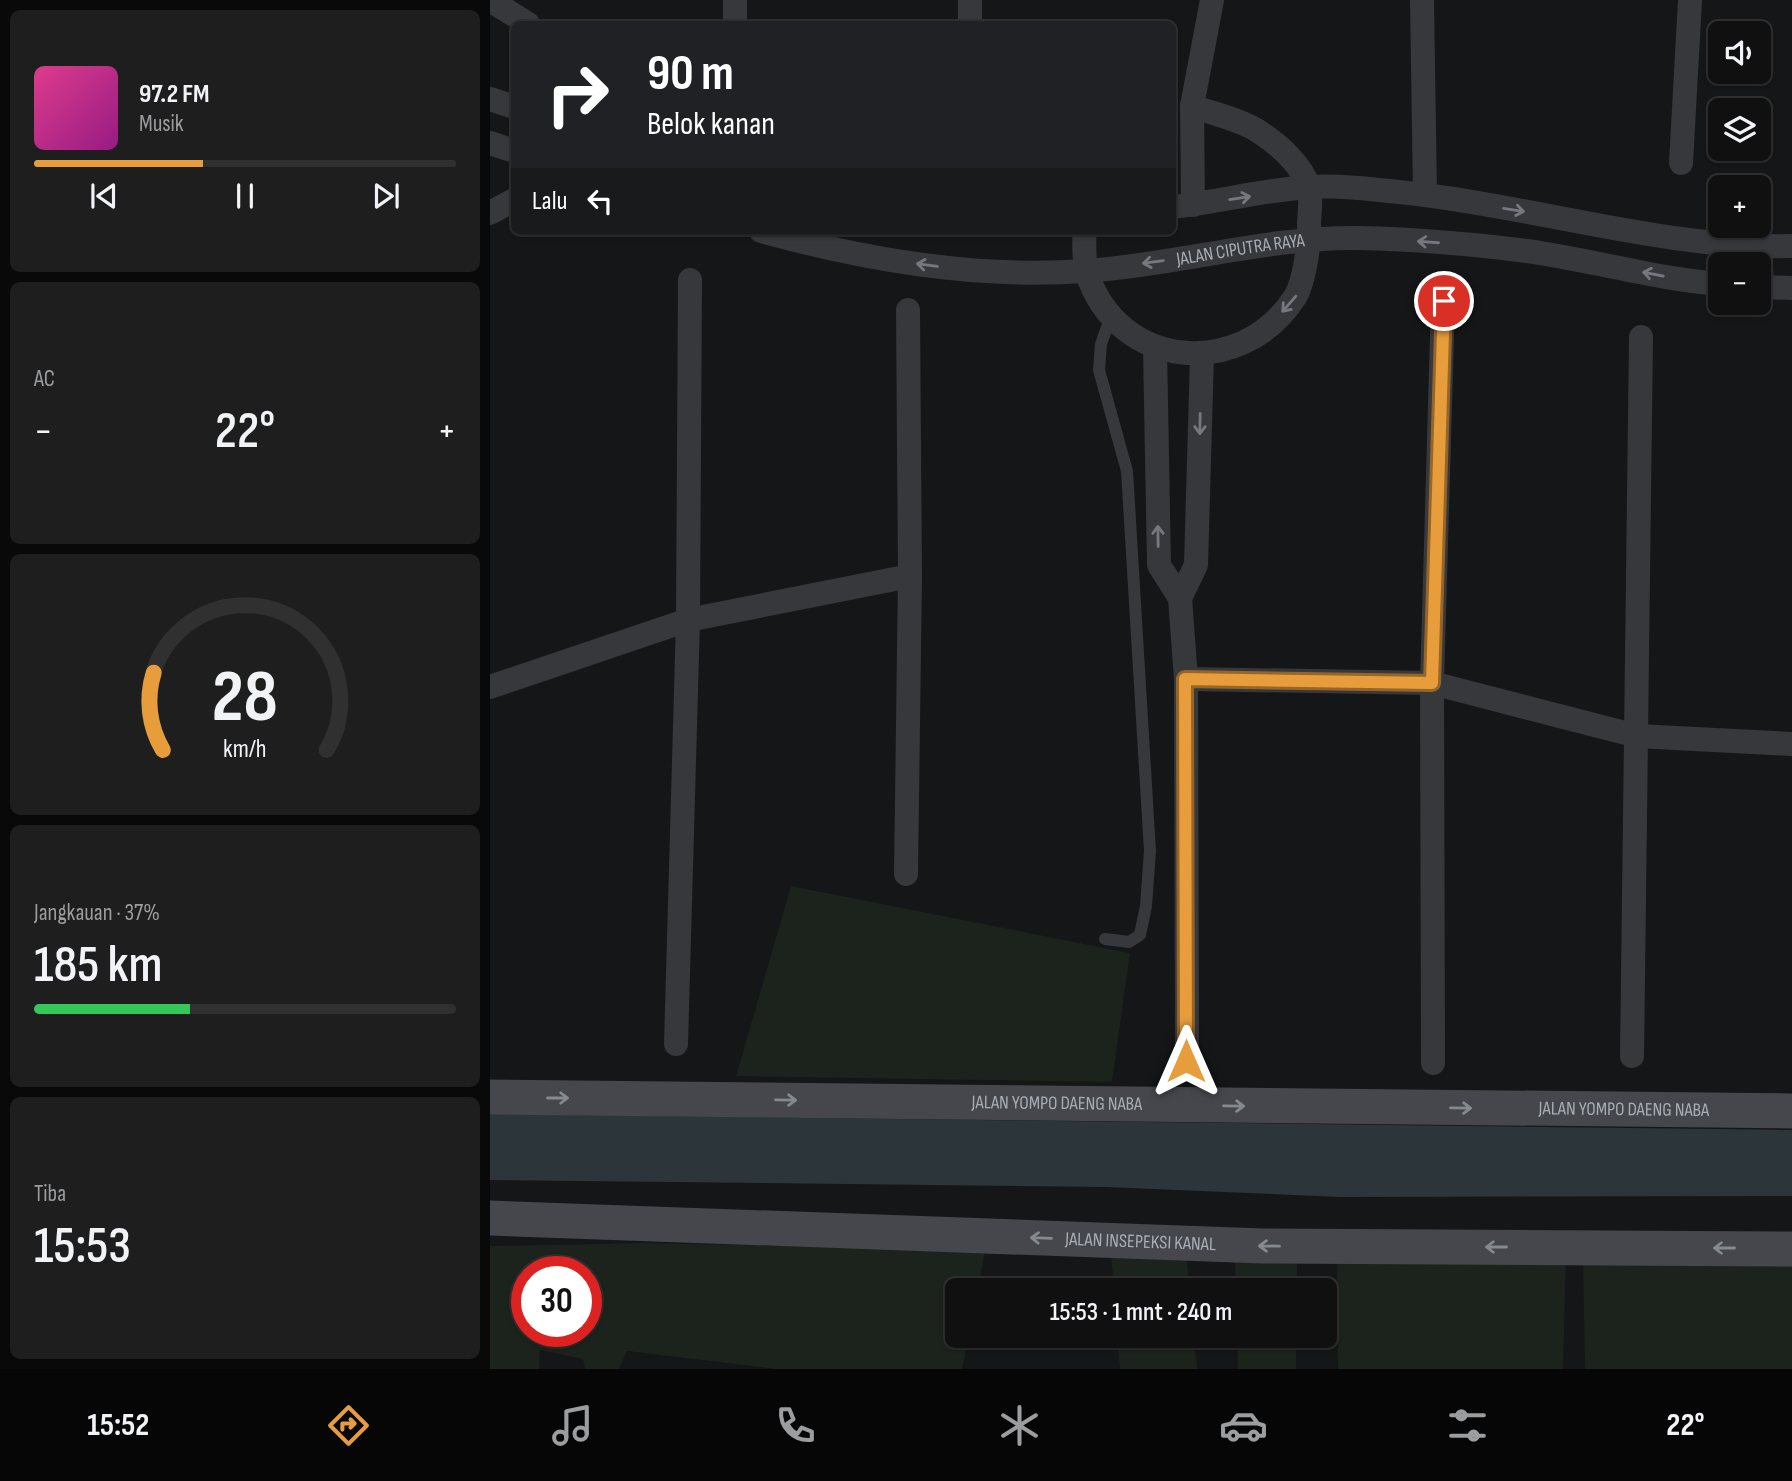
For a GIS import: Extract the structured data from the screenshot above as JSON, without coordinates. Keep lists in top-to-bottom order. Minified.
{"streets":{"street":["JALAN CIPUTRA RAYA","JALAN YOMPO DAENG NABA","JALAN INSEPEKSI KANAL"]},"one_way":["JALAN YOMPO DAENG NABA","JALAN INSEPEKSI KANAL"],"page":{"map_buttons":["+","−"],"turn":["90 m","Belok kanan"],"song":["97.2 FM","Musik"],"then":"Lalu","tile":["AC",["Jangkauan · 37%","185 km"],["Tiba","15:53"]],"heat":["−","22°","+"],"limit":"30","trip":"15:53 · 1 mnt · 240 m","tabs":["15:52","22°"],"gauge":["28","km/h"]}}
